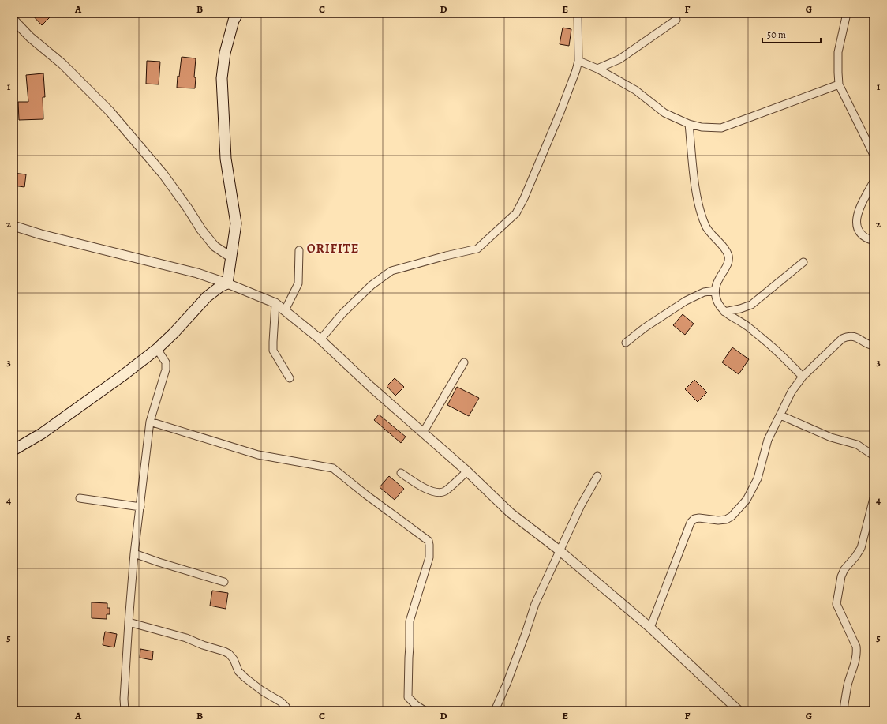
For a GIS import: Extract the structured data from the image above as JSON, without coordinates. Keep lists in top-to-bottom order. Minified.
{"districts":["ORIFITE"],"scale_bar":"50 m","grid":{"columns":["A","B","C","D","E","F","G"],"rows":["1","2","3","4","5"]}}
